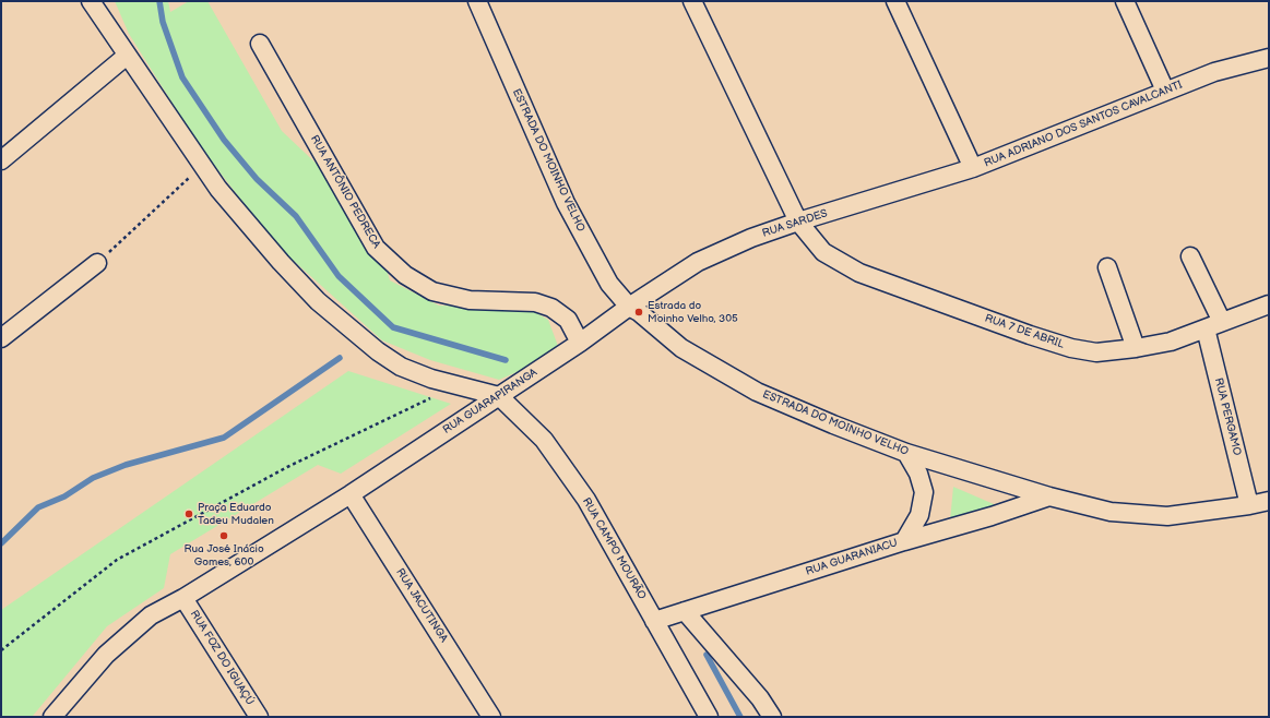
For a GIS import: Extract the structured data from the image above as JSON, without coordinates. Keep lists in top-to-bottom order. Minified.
{"streets":{"street":["RUA ADRIANO DOS SANTOS CAVALCANTI","ESTRADA DO MOINHO VELHO","RUA ANTÔNIO PEDRECA","RUA SARDES","RUA 7 DE ABRIL","RUA GUARAPIRANGA","RUA PERGAMO","RUA CAMPO MOURÃO","RUA GUARANIACU","RUA JACUTINGA","RUA FOZ DO IGUAÇÚ"]},"crossings":[["RUA ADRIANO DOS SANTOS CAVALCANTI","RUA SARDES"],["ESTRADA DO MOINHO VELHO","RUA SARDES"],["ESTRADA DO MOINHO VELHO","RUA GUARAPIRANGA"],["ESTRADA DO MOINHO VELHO","RUA PERGAMO"],["ESTRADA DO MOINHO VELHO","RUA GUARANIACU"],["RUA ANTÔNIO PEDRECA","RUA GUARAPIRANGA"],["RUA SARDES","RUA 7 DE ABRIL"],["RUA SARDES","RUA GUARAPIRANGA"],["RUA 7 DE ABRIL","RUA PERGAMO"],["RUA GUARAPIRANGA","RUA CAMPO MOURÃO"],["RUA GUARAPIRANGA","RUA JACUTINGA"],["RUA GUARAPIRANGA","RUA FOZ DO IGUAÇÚ"],["RUA CAMPO MOURÃO","RUA GUARANIACU"]],"places":["Estrada do Moinho Velho, 305","Praça Eduardo Tadeu Mudalen","Rua José Inácio Gomes, 600"]}
